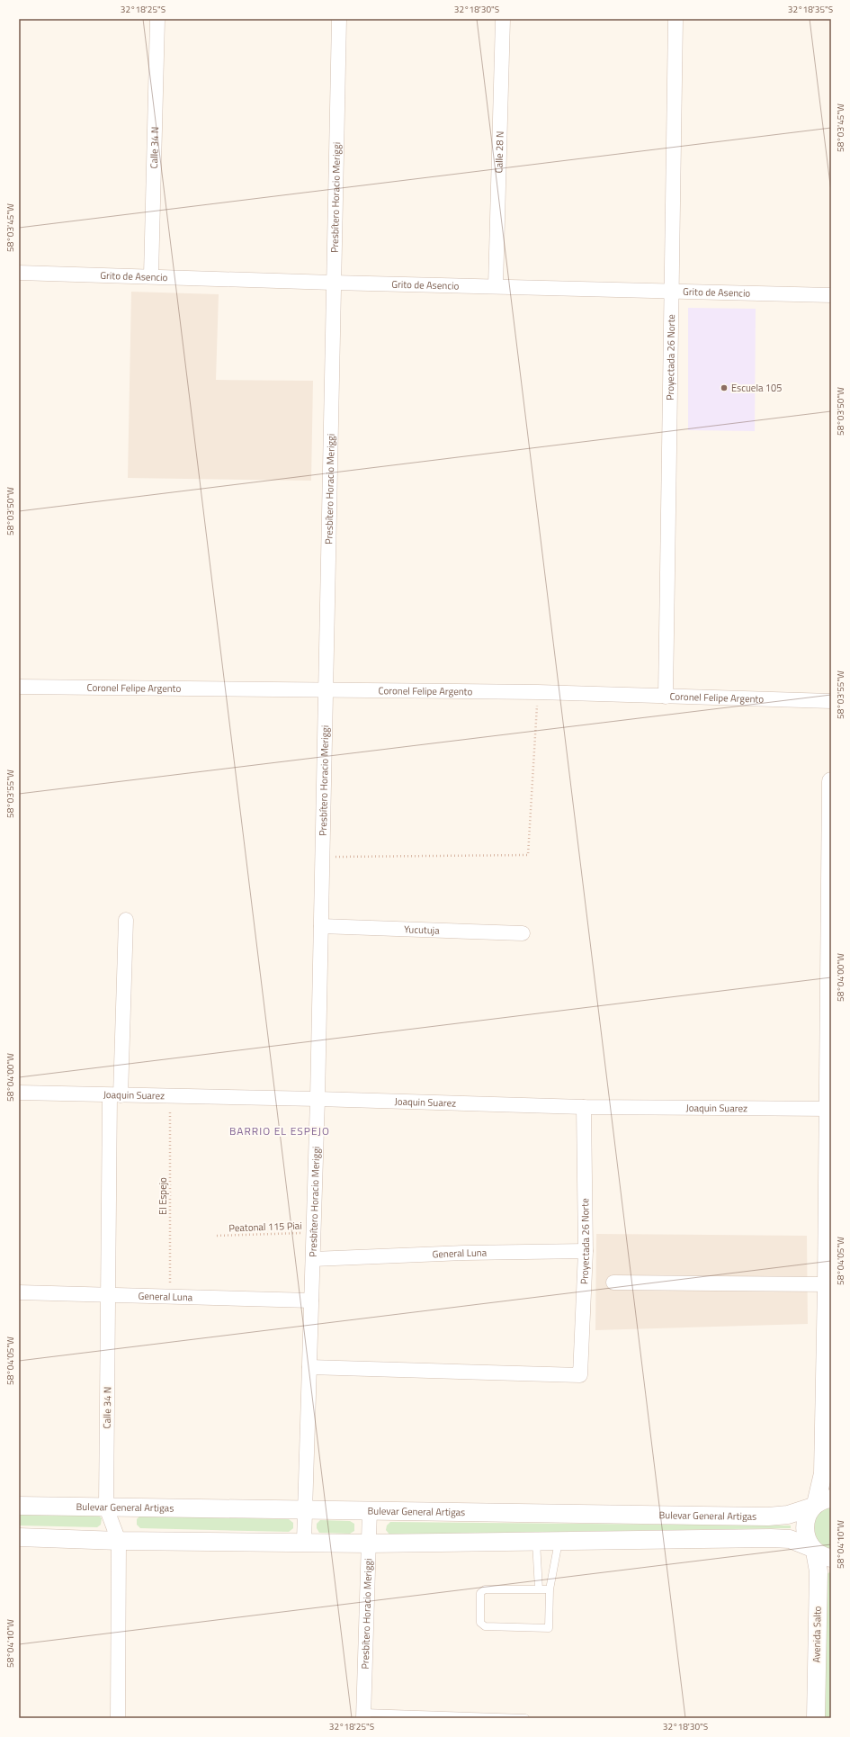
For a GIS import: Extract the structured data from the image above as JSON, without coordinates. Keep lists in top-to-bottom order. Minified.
{"streets":{"street":["Calle 34 N","Calle 28 N","Presbítero Horacio Meriggi","Grito de Asencio","Proyectada 26 Norte","Coronel Felipe Argento","Yucutuja","Joaquin Suarez","General Luna","Bulevar General Artigas","Avenida Salto"],"path":["El Espejo","Peatonal 115 Piai"]},"crossings":[["Calle 34 N","Grito de Asencio"],["Calle 34 N","Joaquin Suarez"],["Calle 34 N","General Luna"],["Calle 34 N","Bulevar General Artigas"],["Calle 28 N","Grito de Asencio"],["Presbítero Horacio Meriggi","Grito de Asencio"],["Presbítero Horacio Meriggi","Proyectada 26 Norte"],["Presbítero Horacio Meriggi","Coronel Felipe Argento"],["Presbítero Horacio Meriggi","Yucutuja"],["Presbítero Horacio Meriggi","Joaquin Suarez"],["Presbítero Horacio Meriggi","Peatonal 115 Piai"],["Presbítero Horacio Meriggi","General Luna"],["Presbítero Horacio Meriggi","Bulevar General Artigas"],["Grito de Asencio","Proyectada 26 Norte"],["Proyectada 26 Norte","Coronel Felipe Argento"],["Proyectada 26 Norte","Joaquin Suarez"],["Proyectada 26 Norte","General Luna"],["Joaquin Suarez","El Espejo"],["Joaquin Suarez","Avenida Salto"],["El Espejo","General Luna"],["Bulevar General Artigas","Avenida Salto"]],"districts":["BARRIO EL ESPEJO"],"places":["Escuela 105"],"coordinates":["32°18'25\"S","32°18'30\"S","32°18'35\"S","58°03'45\"W","58°03'50\"W","58°03'55\"W","58°04'00\"W","58°04'05\"W","58°04'10\"W"]}
